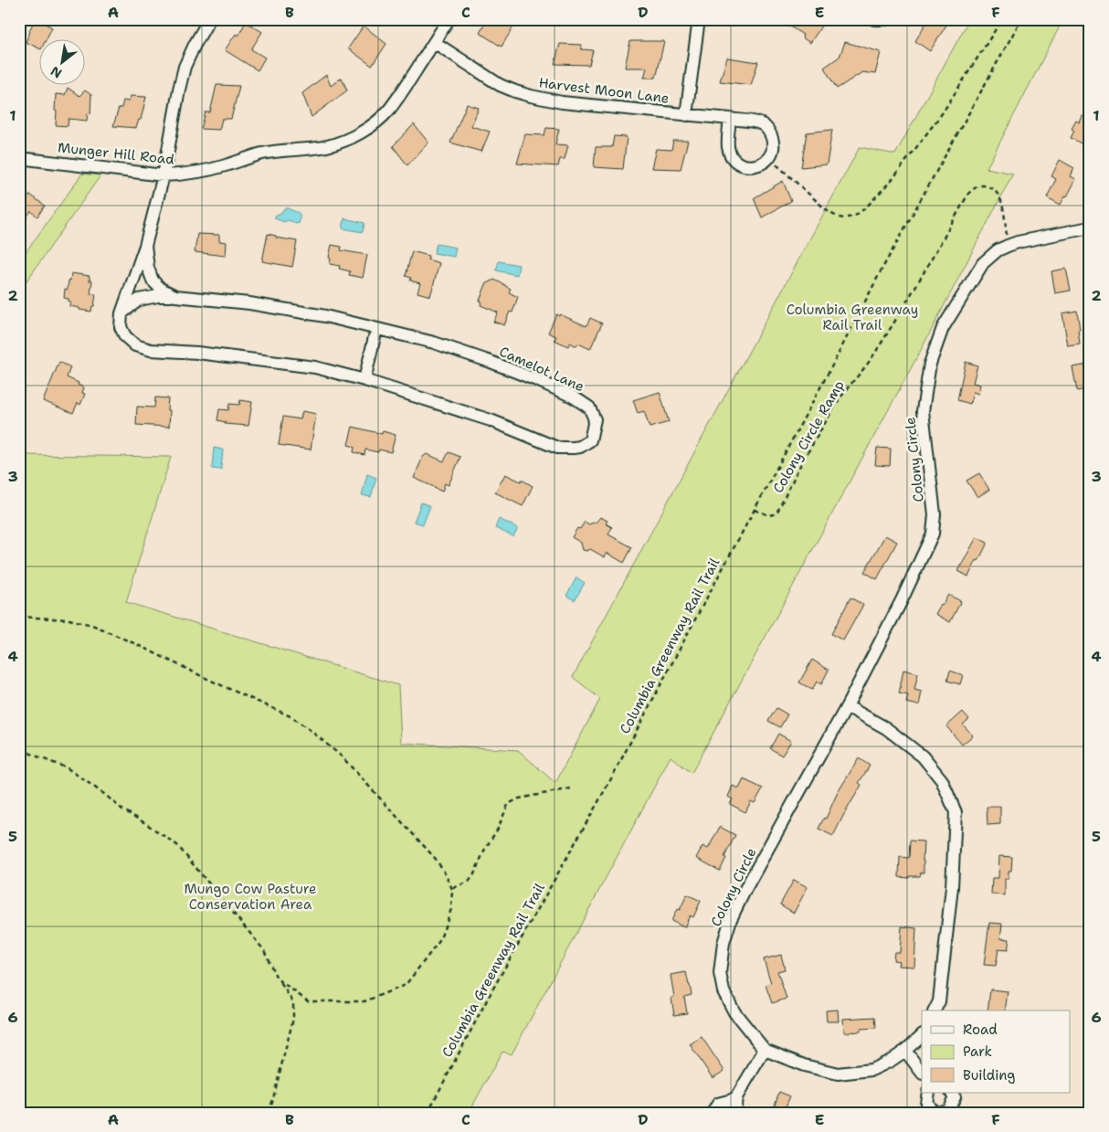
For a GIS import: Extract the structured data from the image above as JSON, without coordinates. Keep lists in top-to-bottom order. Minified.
{"streets":{"street":["Harvest Moon Lane","Munger Hill Road","Camelot Lane","Colony Circle"],"path":["Colony Circle Ramp","Columbia Greenway Rail Trail"]},"crossings":[["Harvest Moon Lane","Munger Hill Road"],["Munger Hill Road","Camelot Lane"],["Colony Circle Ramp","Colony Circle"],["Colony Circle Ramp","Columbia Greenway Rail Trail"]],"parks":["Columbia Greenway Rail Trail","Mungo Cow Pasture Conservation Area"],"legend":["Road","Park","Building"],"north":"bottom left","grid":{"columns":["A","B","C","D","E","F"],"rows":["1","2","3","4","5","6"]}}
